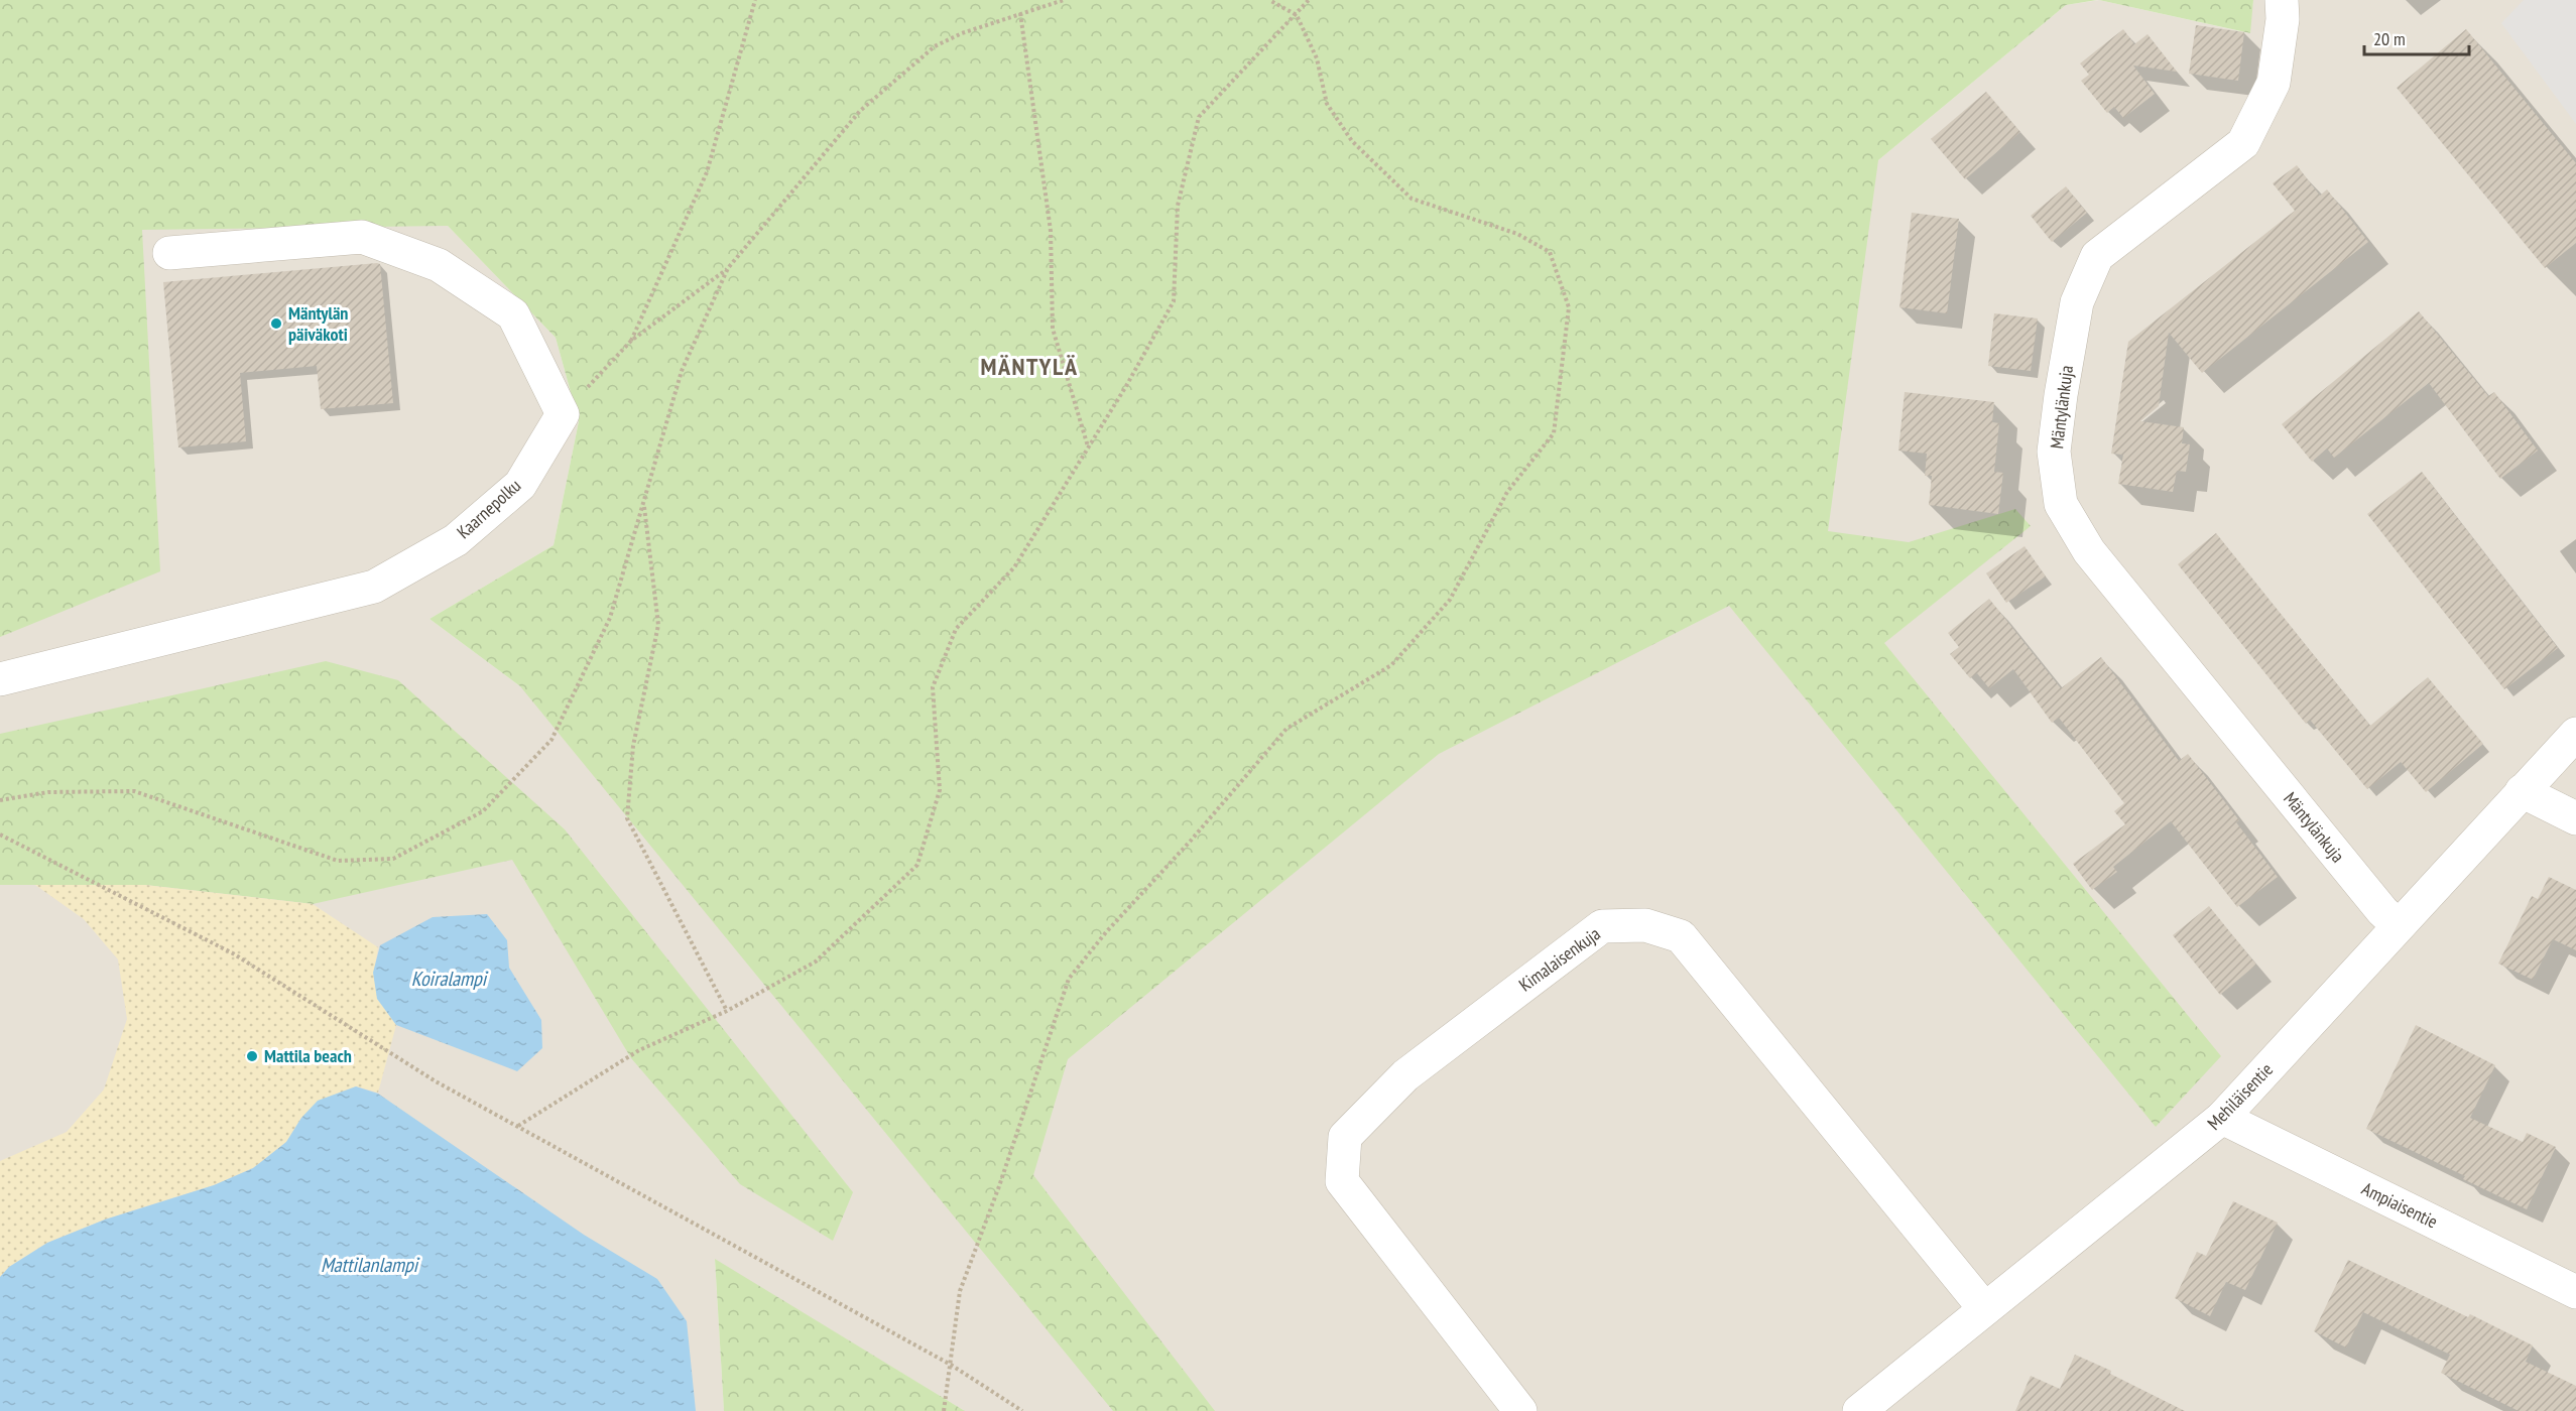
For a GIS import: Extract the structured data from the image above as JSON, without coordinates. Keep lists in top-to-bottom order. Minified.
{"streets":{"street":["Mäntylänkuja","Kaarnepolku","Kimalaisenkuja","Mehiläisentie","Ampiaisentie"]},"crossings":[["Mäntylänkuja","Mehiläisentie"],["Kimalaisenkuja","Mehiläisentie"],["Mehiläisentie","Ampiaisentie"]],"districts":["MÄNTYLÄ"],"water":["Koiralampi","Mattilanlampi"],"places":["Mäntylän päiväkoti","Mattila beach"],"scale_bar":"20 m"}
